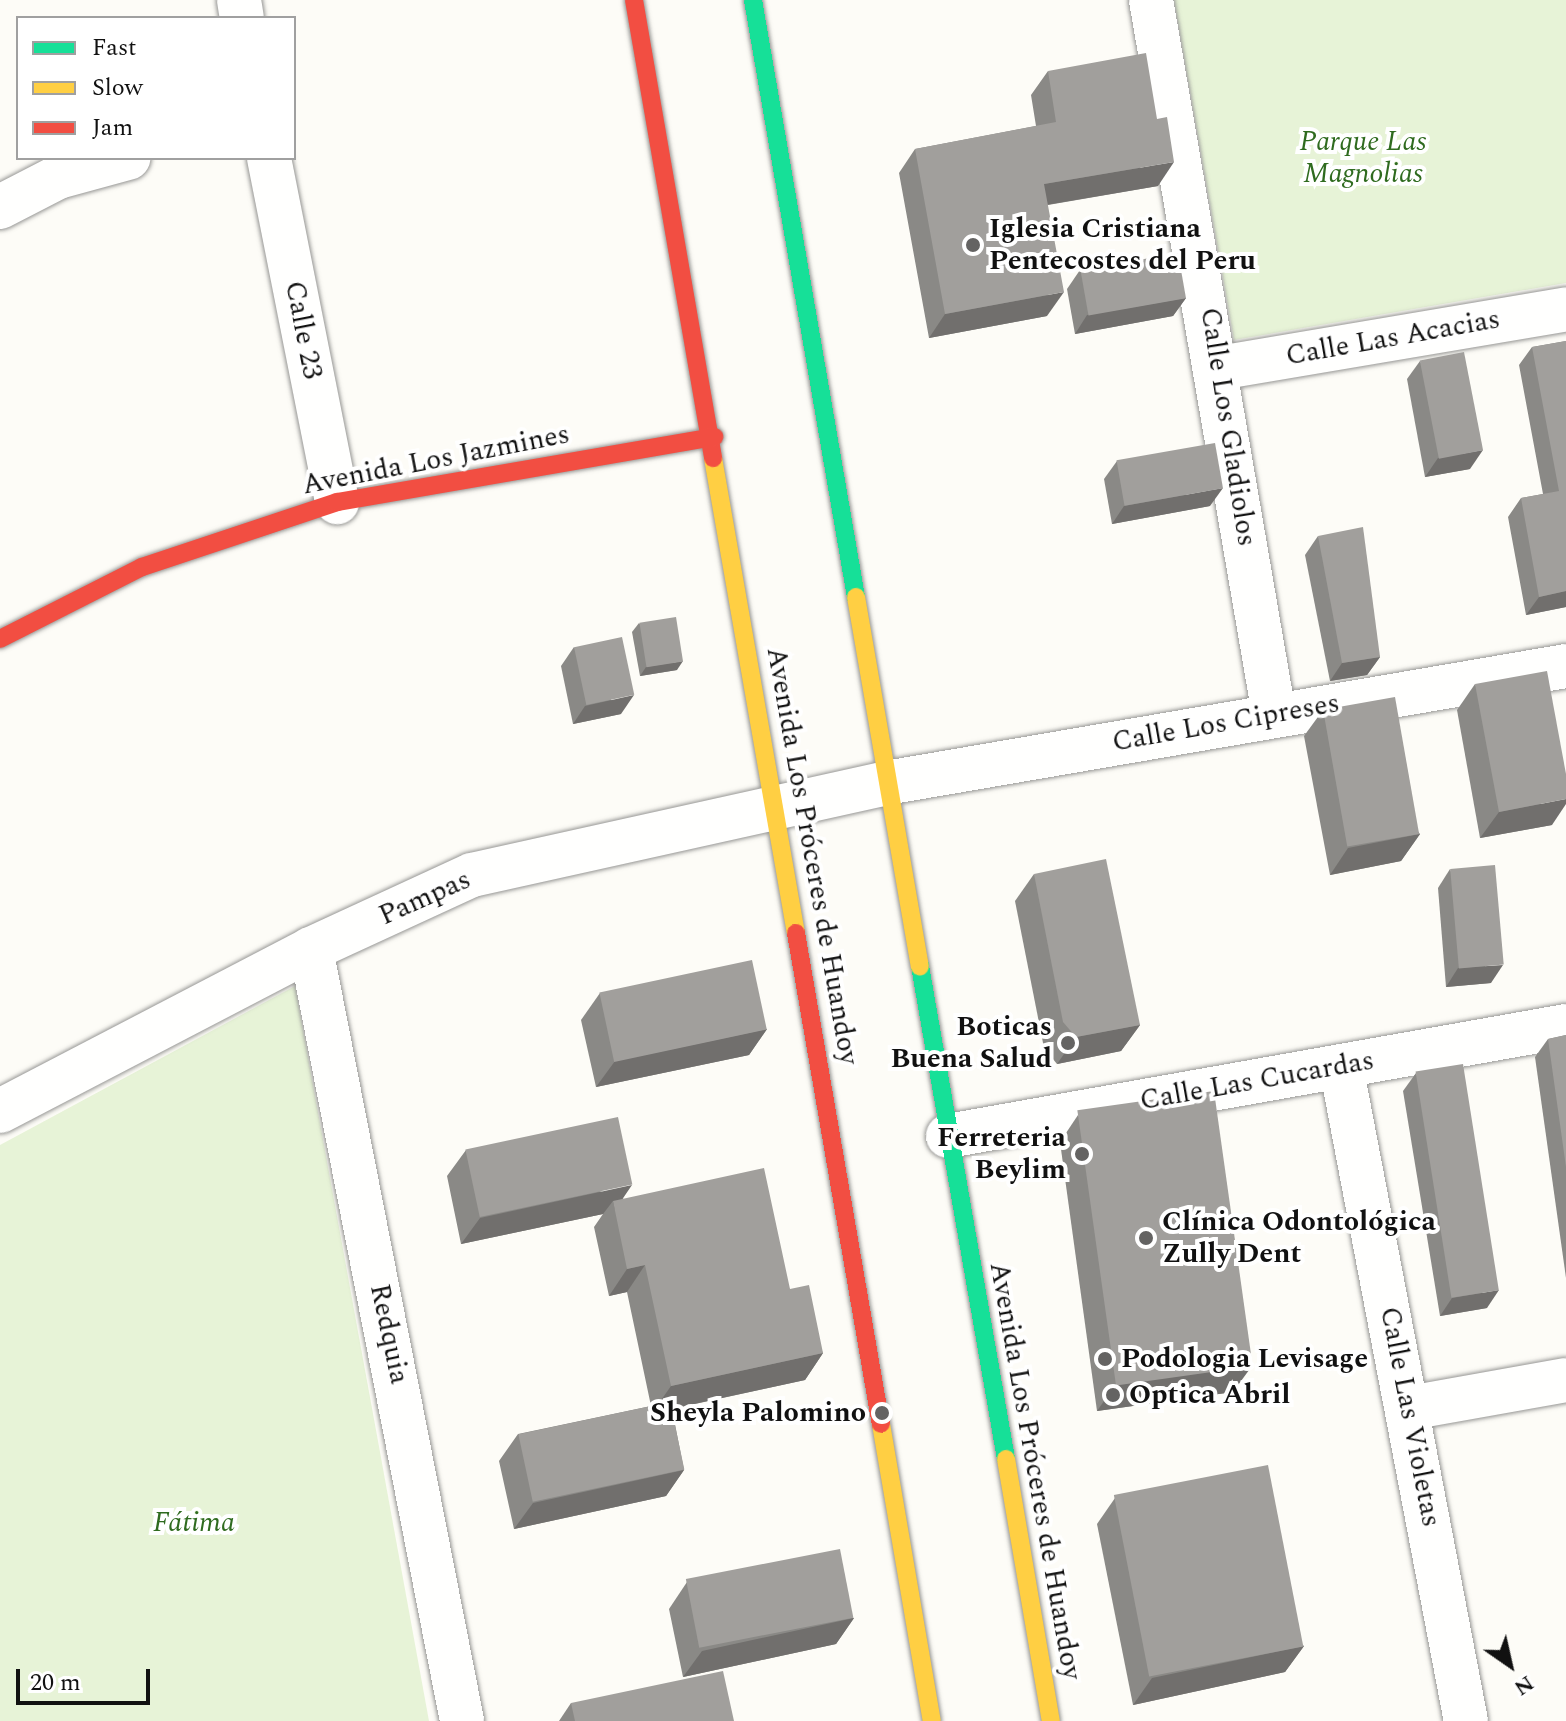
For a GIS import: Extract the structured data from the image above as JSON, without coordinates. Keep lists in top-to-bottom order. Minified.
{"streets":{"main road":["Avenida Los Jazmines","Avenida Los Próceres de Huandoy"],"street":["Calle 23","Calle Las Acacias","Calle Los Gladiolos","Calle Los Cipreses","Pampas","Calle Las Cucardas","Redquia","Calle Las Violetas"]},"crossings":[["Calle 23","Avenida Los Jazmines"],["Calle Las Acacias","Calle Los Gladiolos"],["Calle Los Gladiolos","Calle Los Cipreses"],["Avenida Los Jazmines","Avenida Los Próceres de Huandoy"],["Calle Los Cipreses","Avenida Los Próceres de Huandoy"],["Calle Los Cipreses","Pampas"],["Avenida Los Próceres de Huandoy","Pampas"],["Avenida Los Próceres de Huandoy","Calle Las Cucardas"],["Pampas","Redquia"],["Calle Las Cucardas","Calle Las Violetas"]],"parks":["Parque Las Magnolias","Fátima"],"places":["Iglesia Cristiana Pentecostes del Peru","Boticas Buena Salud","Ferreteria Beylim","Clínica Odontológica Zully Dent","Podologia Levisage","Optica Abril","Sheyla Palomino"],"legend":["Fast","Slow","Jam"],"scale_bar":"20 m","north":"bottom right"}
